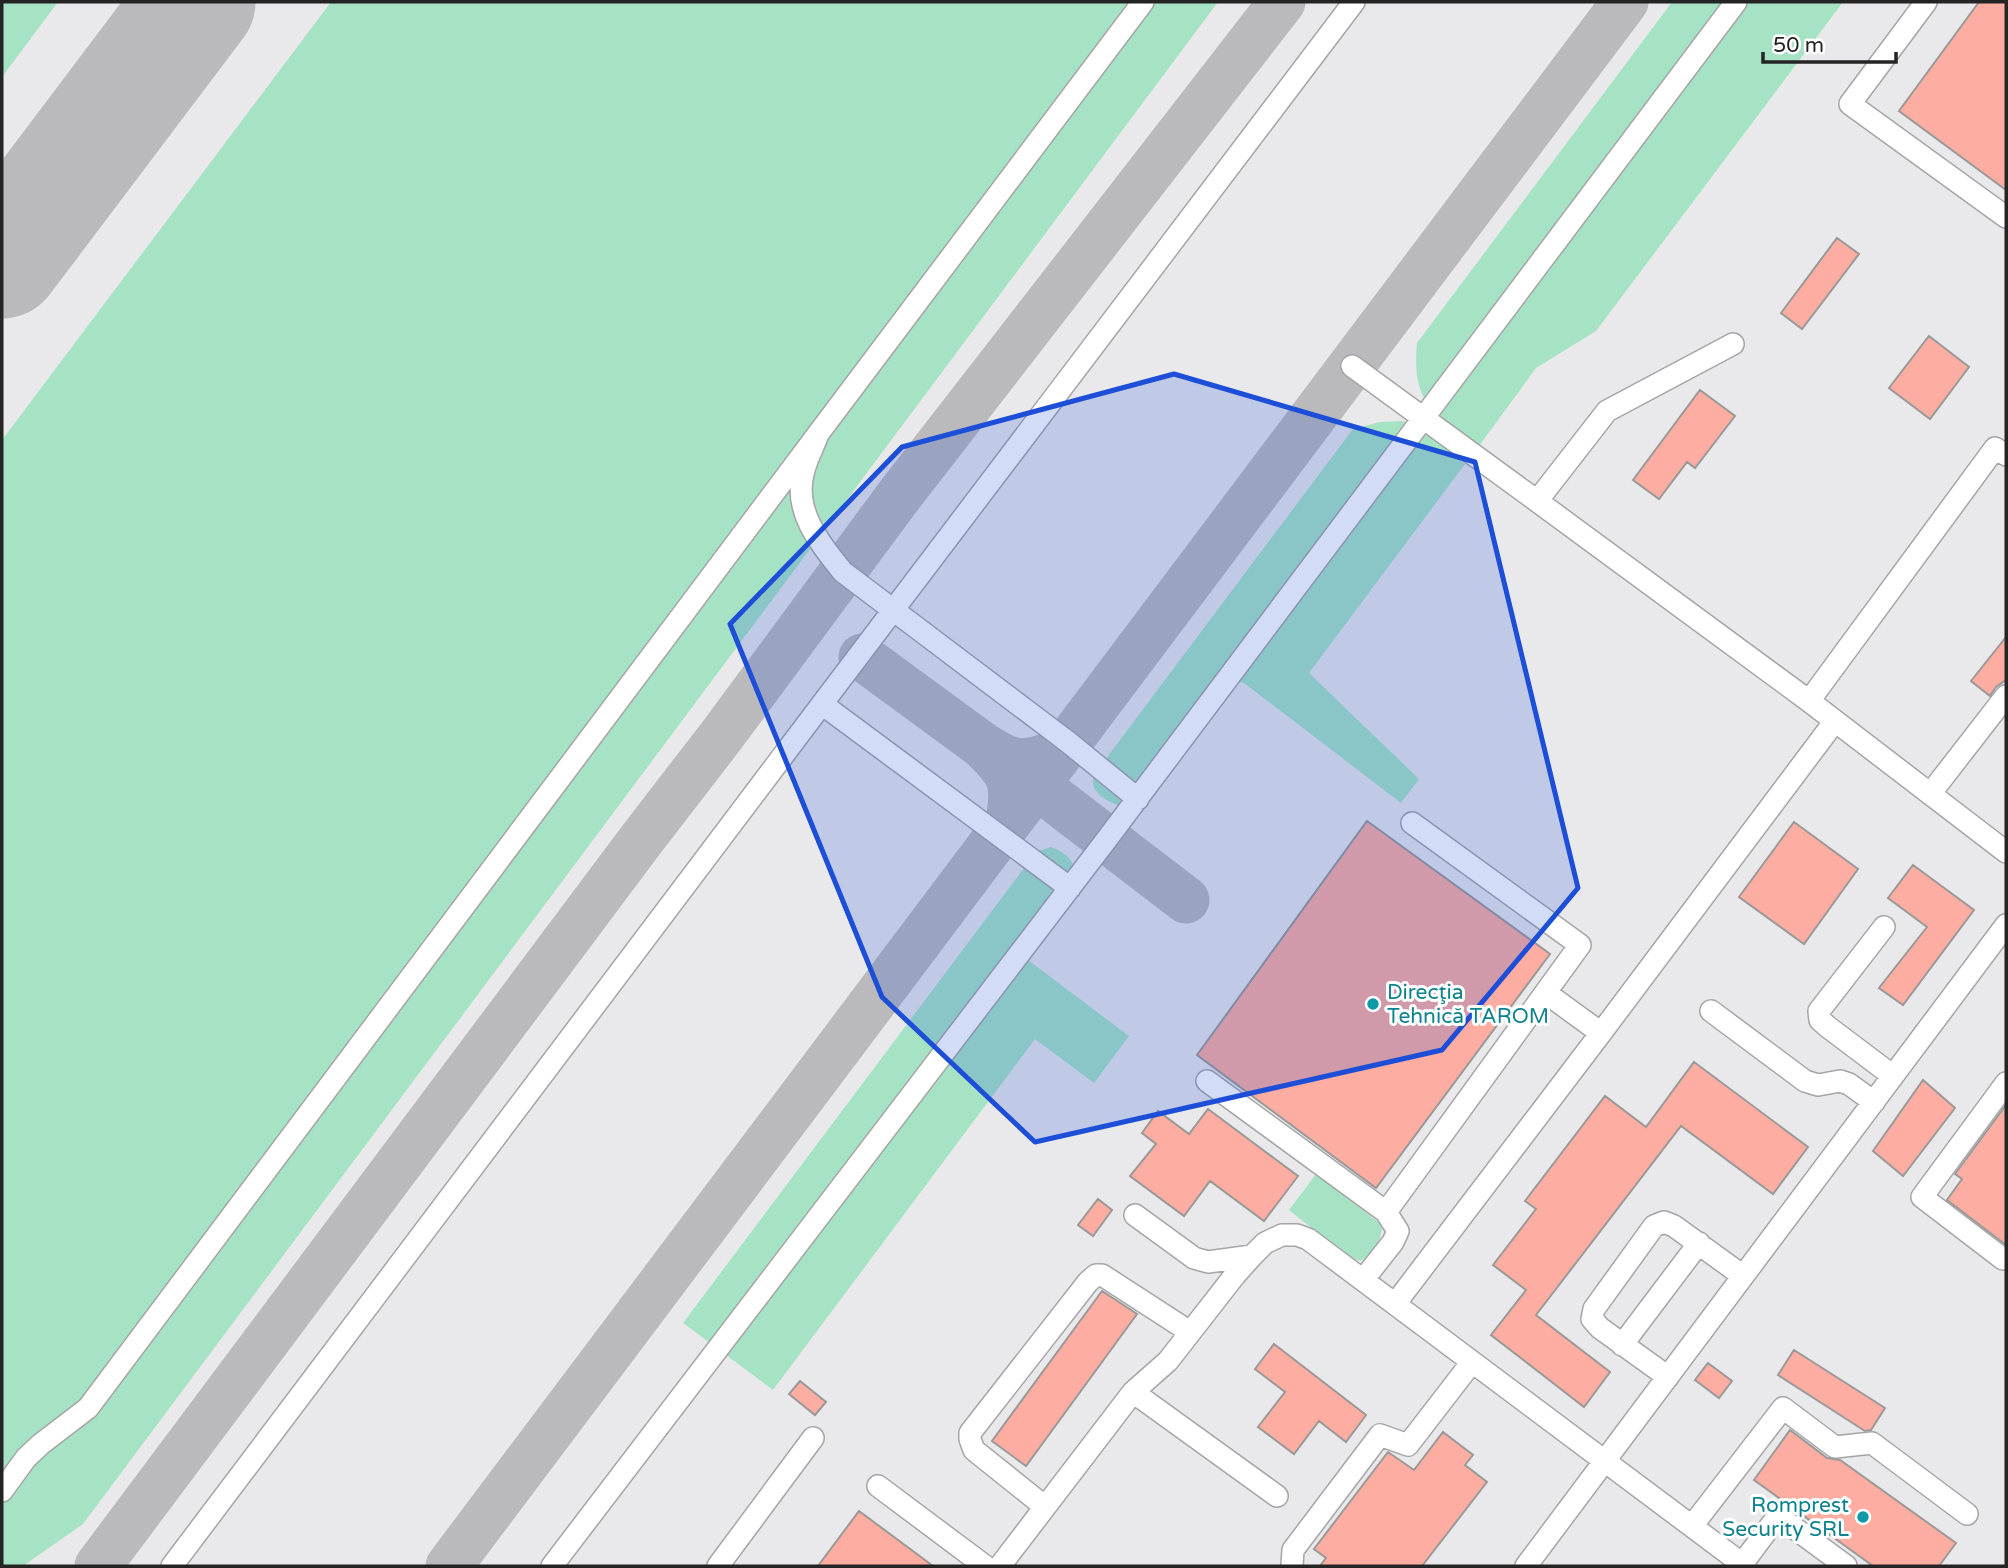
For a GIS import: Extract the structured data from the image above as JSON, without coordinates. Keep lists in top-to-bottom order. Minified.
{"places":["Direcţia Tehnică TAROM","Romprest Security SRL"],"scale_bar":"50 m"}
